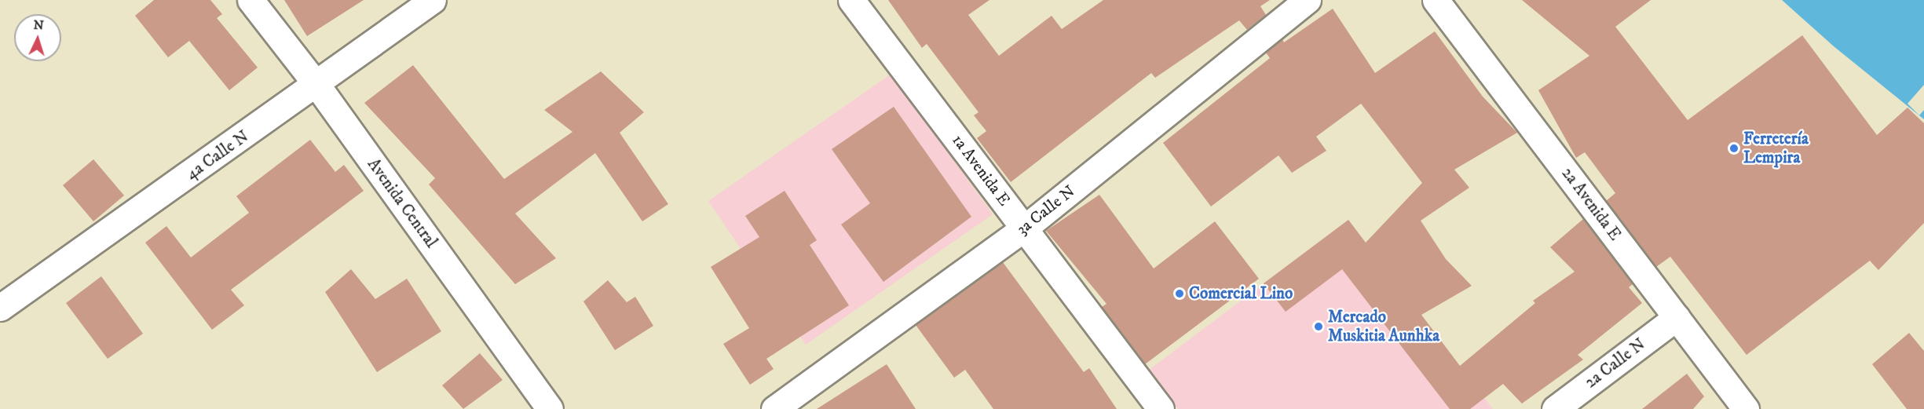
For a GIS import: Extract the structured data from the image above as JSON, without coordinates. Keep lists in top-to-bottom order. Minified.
{"streets":{"street":["4a Calle N","1a Avenida E","Avenida Central","2a Avenida E","3a Calle N","2a Calle N"]},"crossings":[["4a Calle N","Avenida Central"],["1a Avenida E","3a Calle N"],["2a Avenida E","2a Calle N"]],"places":["Ferretería Lempira","Comercial Lino","Mercado Muskitia Aunhka"],"north":"top"}
